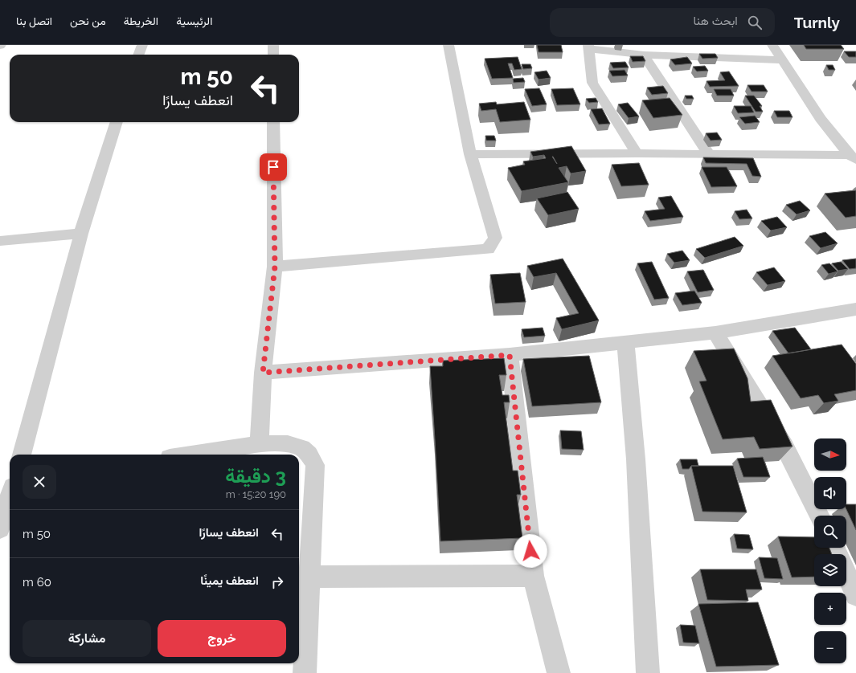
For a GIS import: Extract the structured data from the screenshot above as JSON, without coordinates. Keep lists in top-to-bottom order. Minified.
{"north":"right","page":{"header":"Turnly","search":"ابحث هنا","nav":["الرئيسية","الخريطة","من نحن","اتصل بنا"],"turn":["50 m","انعطف يسارًا"],"map_buttons":["+","−"],"heading":["3 دقيقة","190 m · 15:20"],"list":[{"name":"انعطف يسارًا","value":"50 m"},{"name":"انعطف يمينًا","value":"60 m"}],"buttons":["خروج","مشاركة"]}}
